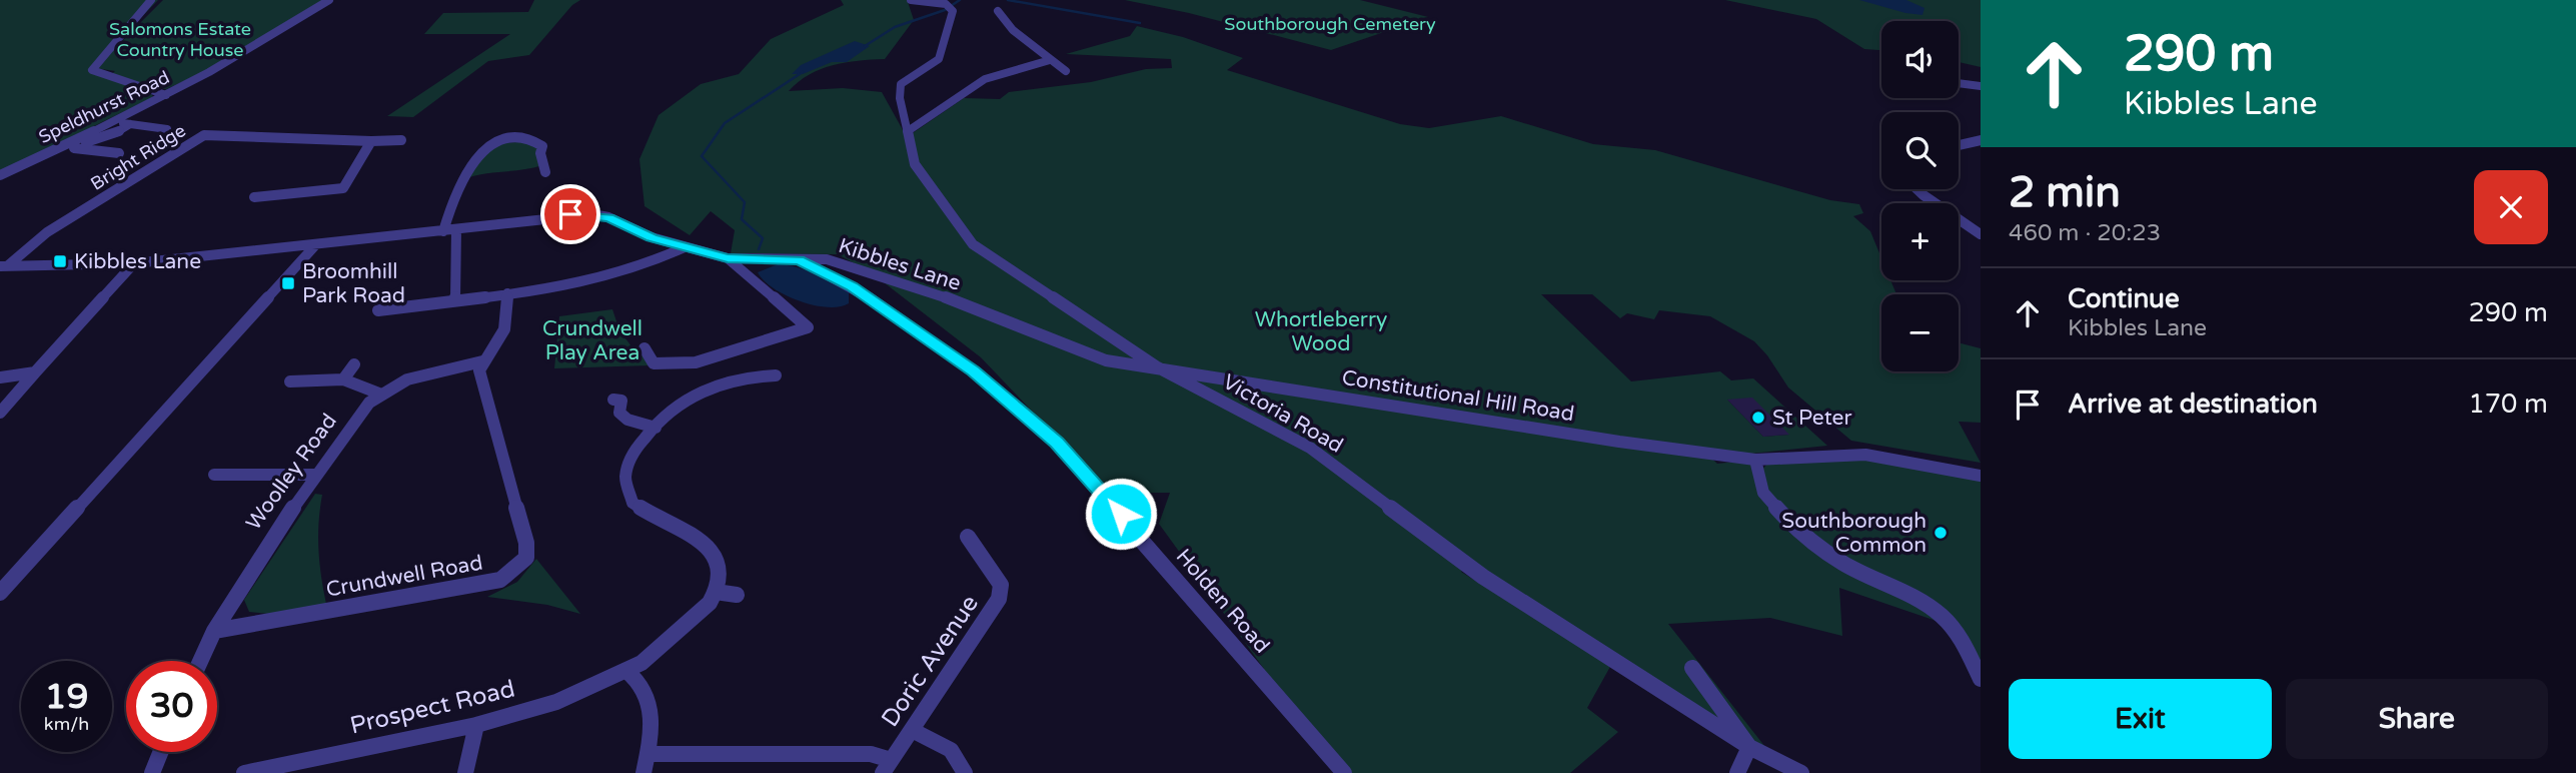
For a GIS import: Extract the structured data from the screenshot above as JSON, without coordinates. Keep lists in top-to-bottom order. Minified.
{"streets":{"street":["Speldhurst Road","Bright Ridge","Kibbles Lane","Constitutional Hill Road","Victoria Road","Woolley Road","Crundwell Road","Holden Road","Doric Avenue","Prospect Road"]},"crossings":[["Bright Ridge","Kibbles Lane"],["Kibbles Lane","Constitutional Hill Road"],["Kibbles Lane","Victoria Road"],["Kibbles Lane","Holden Road"],["Constitutional Hill Road","Victoria Road"],["Woolley Road","Crundwell Road"]],"parks":["Southborough Cemetery","Salomons Estate Country House","Whortleberry Wood","Crundwell Play Area"],"places":{"transit":["Kibbles Lane","Broomhill Park Road"],"other":["St Peter","Southborough Common"]},"page":{"turn":["290 m","Kibbles Lane"],"map_buttons":["+","−"],"heading":["2 min","460 m · 20:23"],"list":[{"name":"Continue","note":"Kibbles Lane","value":"290 m"},{"name":"Arrive at destination","value":"170 m"}],"speed":"19 km/h","limit":"30","buttons":["Exit","Share"]}}
